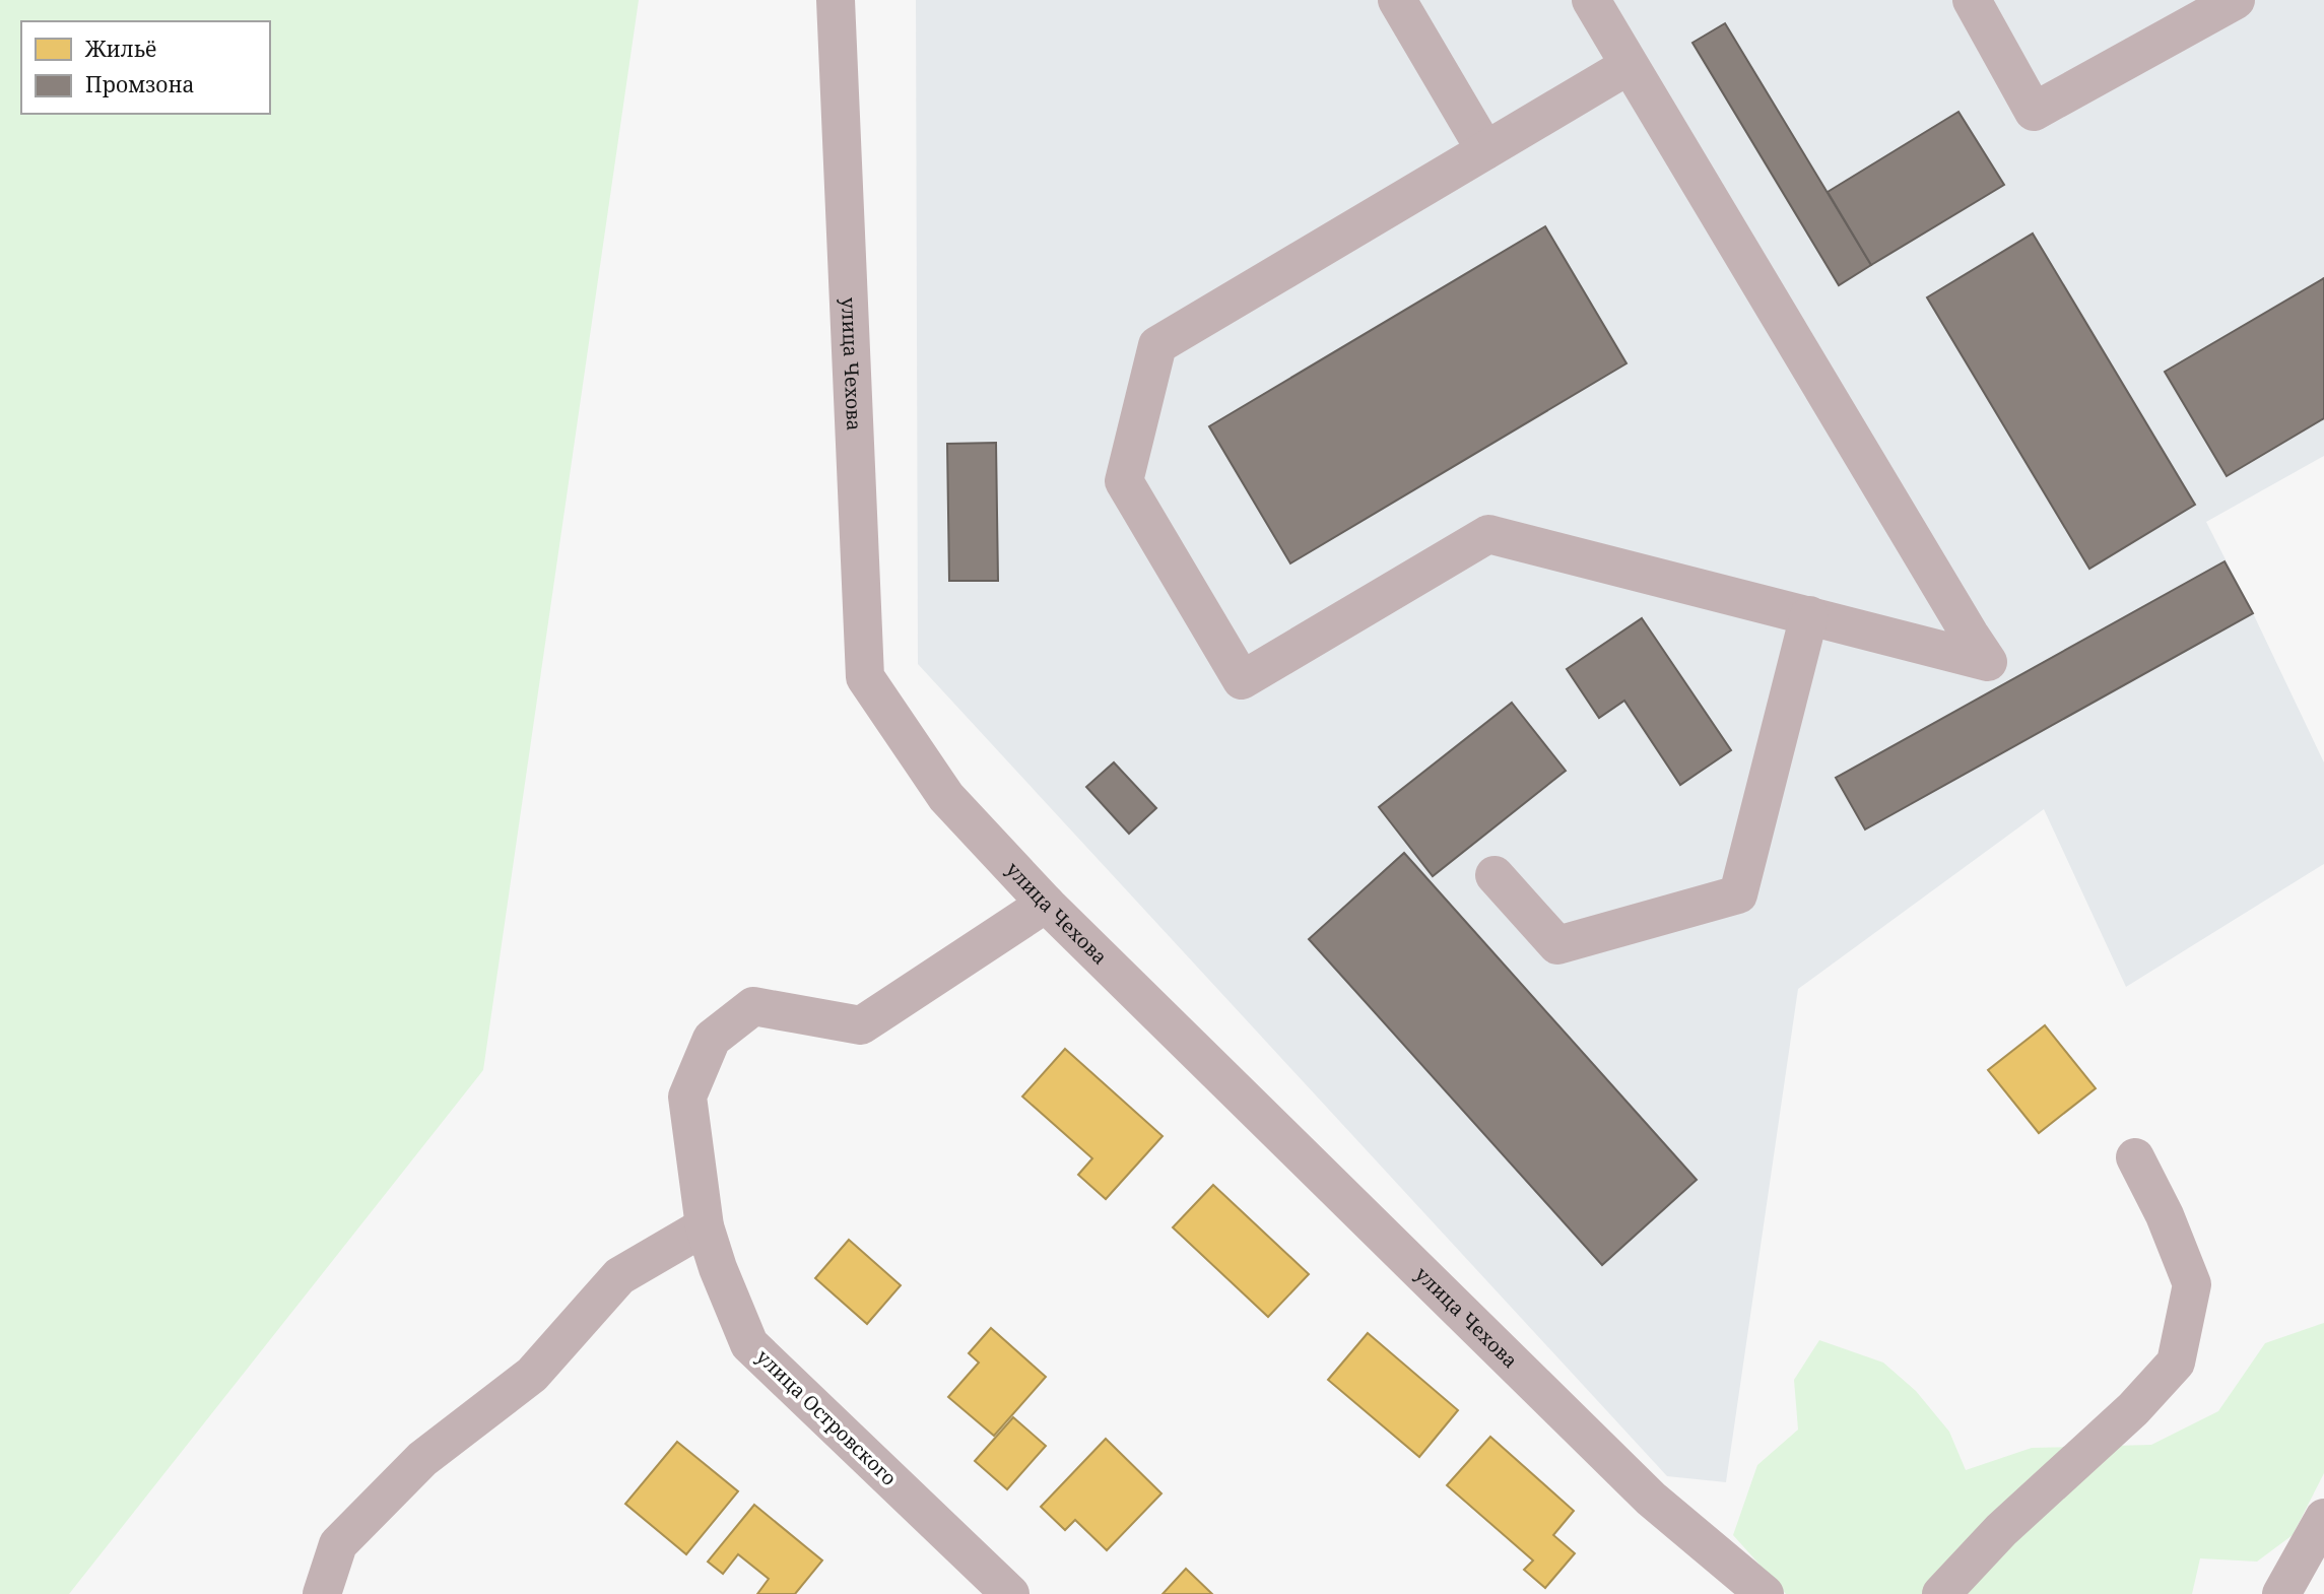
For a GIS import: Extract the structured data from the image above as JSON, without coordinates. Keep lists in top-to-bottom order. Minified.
{"streets":{"street":["улица Чехова","улица Островского"]},"crossings":[["улица Чехова","улица Островского"]],"legend":["Жильё","Промзона"]}
